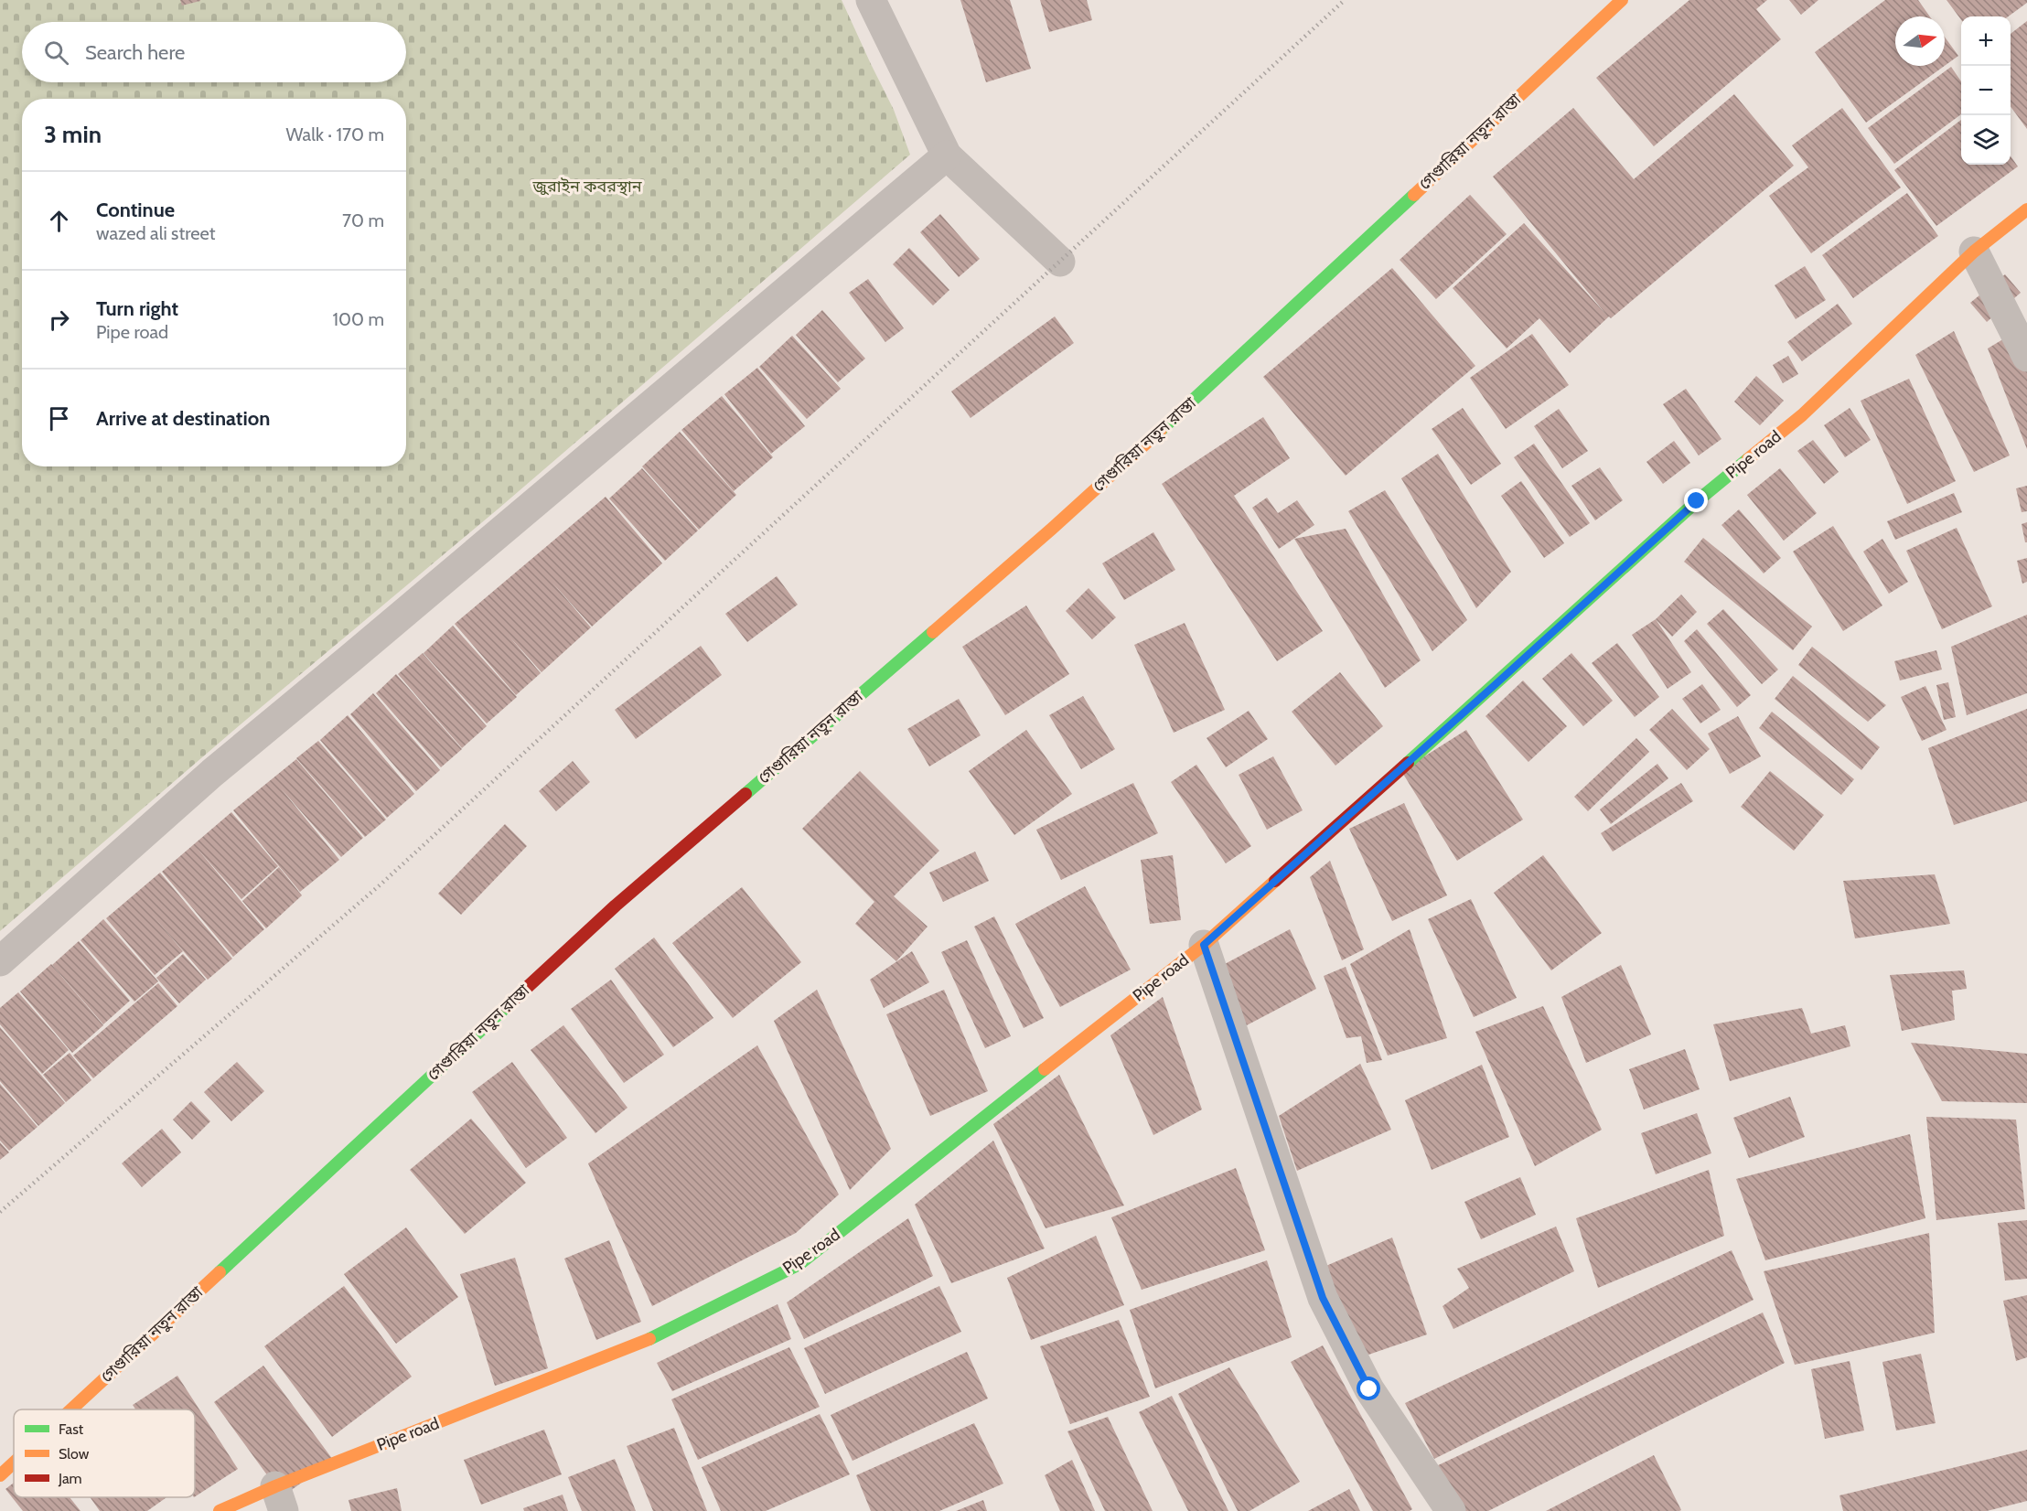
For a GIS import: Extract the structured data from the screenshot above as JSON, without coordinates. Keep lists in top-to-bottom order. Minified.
{"streets":{"street":["গেণ্ডারিয়া নতুন রাস্তা","Pipe road"]},"parks":["জুরাইন কবরস্থান"],"legend":["Fast","Slow","Jam"],"north":"right","page":{"map_buttons":["+","−"],"search":"Search here","heading":["3 min","Walk · 170 m"],"list":[["Continue","wazed ali street","70 m"],["Turn right","Pipe road","100 m"],"Arrive at destination"]}}
